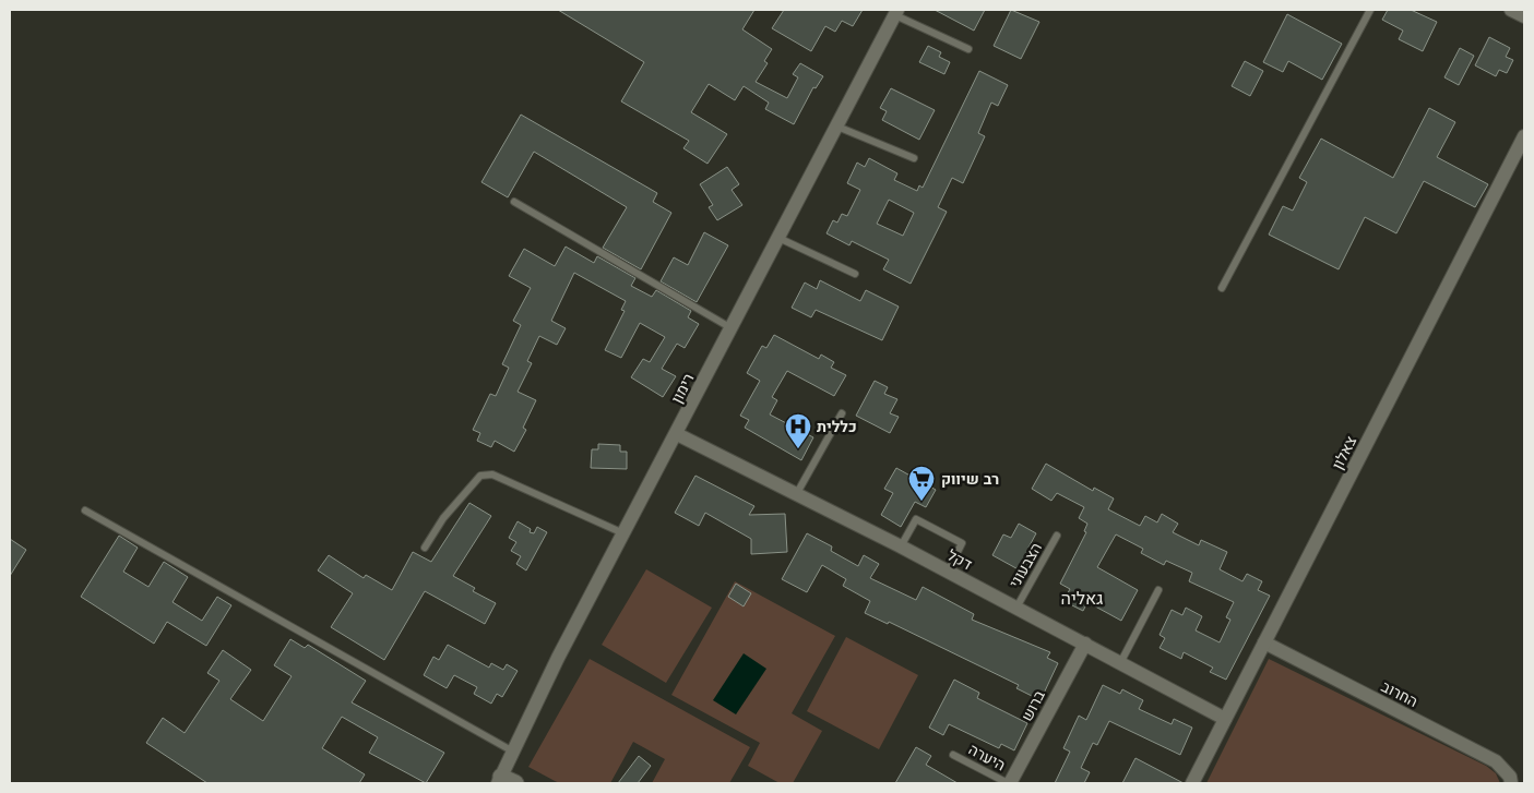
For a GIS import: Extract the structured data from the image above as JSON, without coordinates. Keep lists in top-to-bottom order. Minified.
{"streets":{"street":["רימון","צאלון","דקל","החרוב","ברוש"],"lane":["הצבעוני","היערה"]},"crossings":[["רימון","דקל"],["צאלון","דקל"],["צאלון","החרוב"],["דקל","הצבעוני"],["דקל","ברוש"],["ברוש","היערה"]],"districts":["גאליה"],"places":{"hospital":["כללית"],"supermarket":["רב שיווק"]}}
